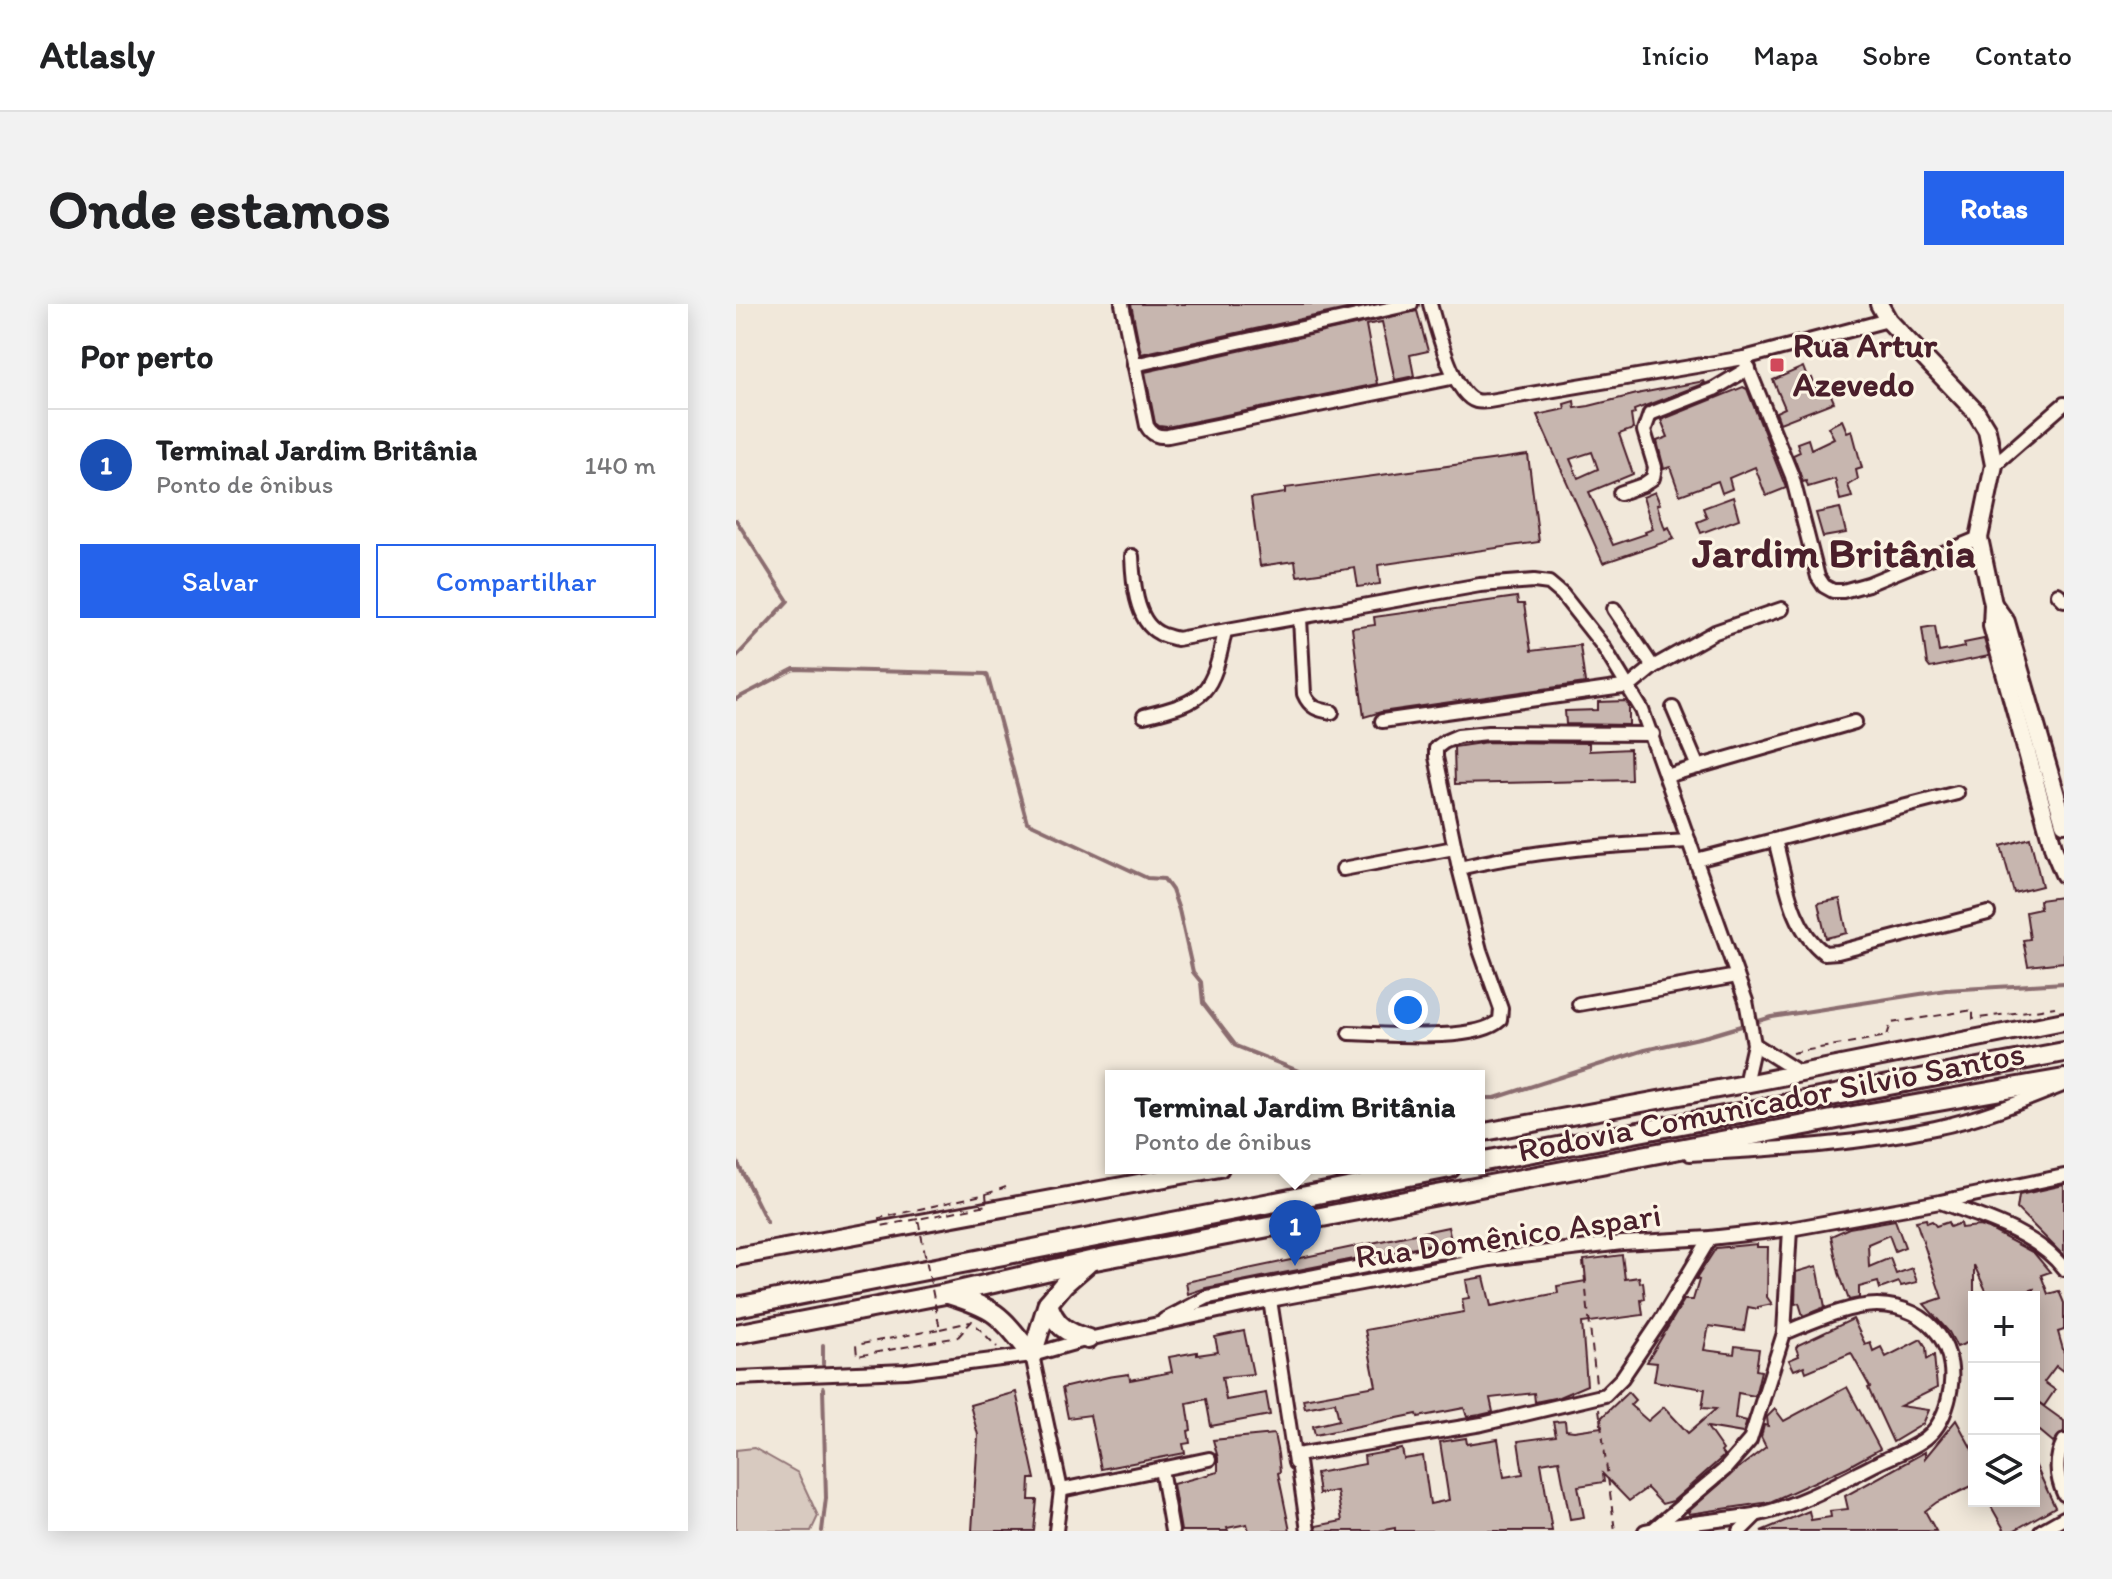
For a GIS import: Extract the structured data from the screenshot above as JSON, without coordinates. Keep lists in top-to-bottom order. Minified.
{"streets":{"highway":["Rodovia Comunicador Silvio Santos"],"street":["Rua Domênico Aspari"]},"districts":["Jardim Britânia"],"places":{"transit":["Rua Artur Azevedo"]},"page":{"header":"Atlasly","nav":["Início","Mapa","Sobre","Contato"],"buttons":["Rotas",["Salvar","Compartilhar"]],"title":"Onde estamos","heading":"Por perto","list":[{"mark":"1","name":"Terminal Jardim Britânia","note":"Ponto de ônibus","value":"140 m"}],"popup":["Terminal Jardim Britânia","Ponto de ônibus"],"pins":"1","map_buttons":["+","−"]}}
